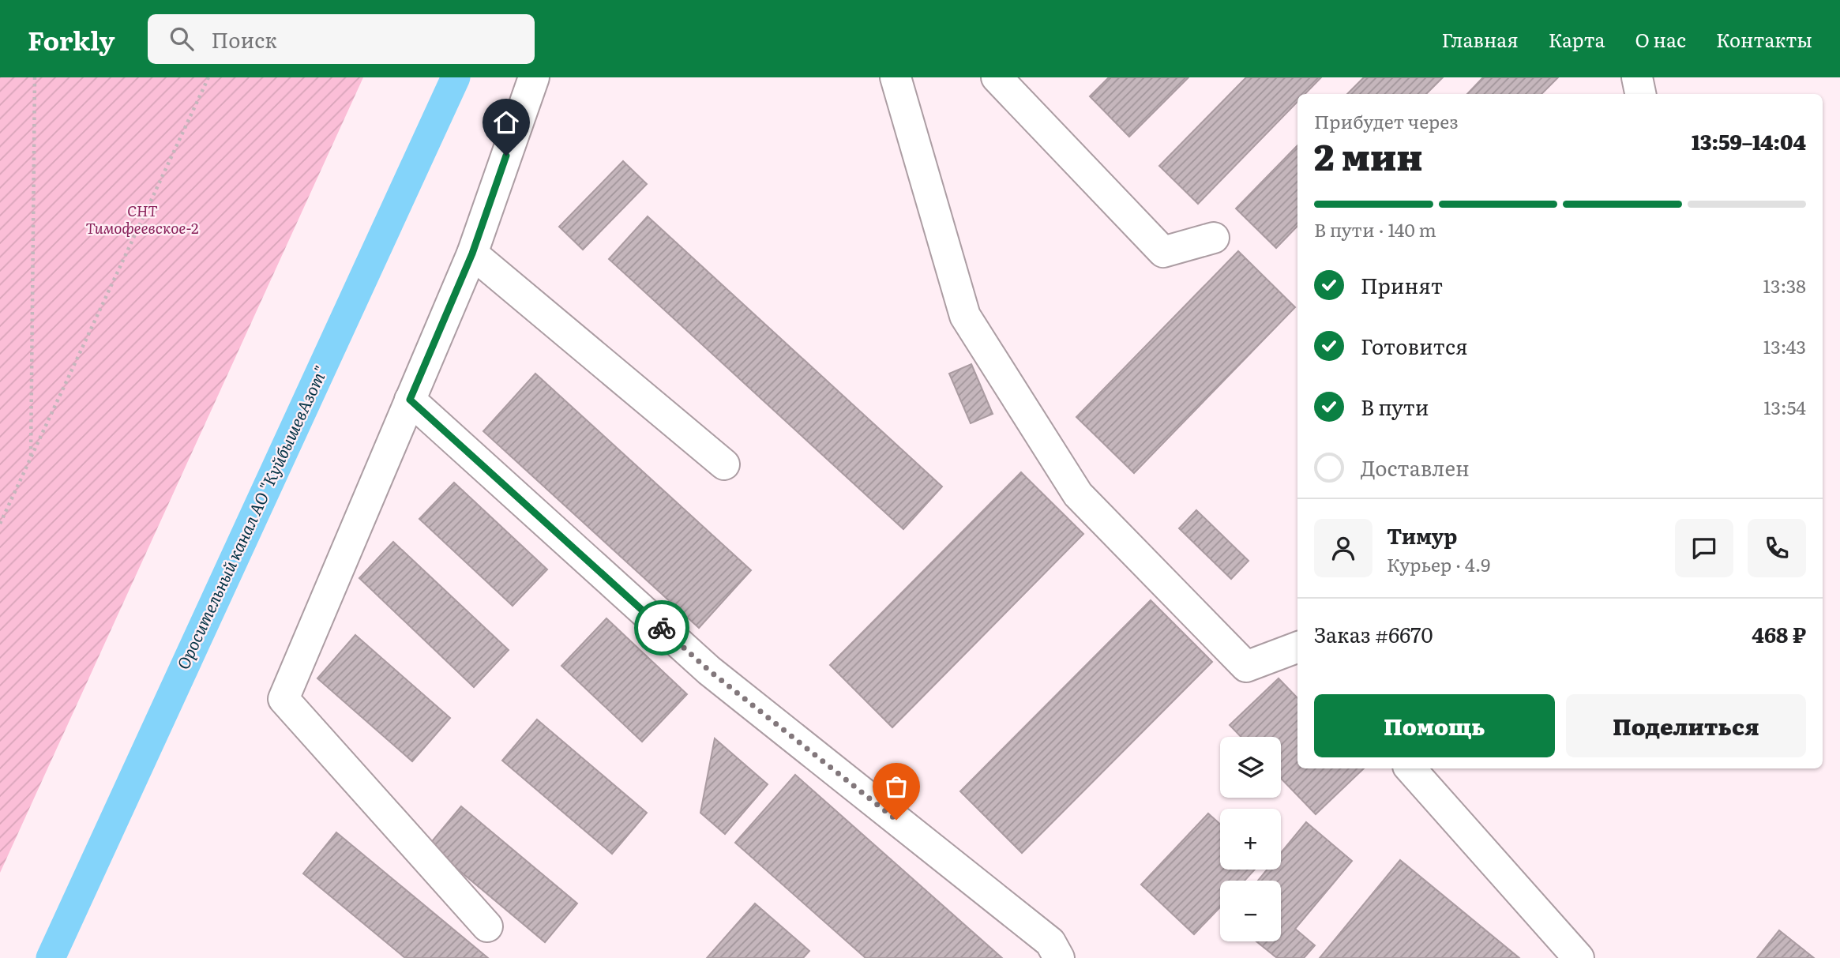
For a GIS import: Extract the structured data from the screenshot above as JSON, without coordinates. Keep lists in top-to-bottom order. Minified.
{"water":["Оросительный канал АО \"КуйбышевАзот\""],"parks":["СНТ Тимофеевское-2"],"page":{"header":"Forkly","search":"Поиск","nav":["Главная","Карта","О нас","Контакты"],"heading":["2 мин","Прибудет через","13:59–14:04"],"panel":["Тимур","Курьер · 4.9","Заказ #6670","468 ₽"],"bar":"В пути · 140 m","list":[["Принят","13:38"],["Готовится","13:43"],["В пути","13:54"],"Доставлен"],"buttons":["Помощь","Поделиться"],"map_buttons":["+","−"]}}
